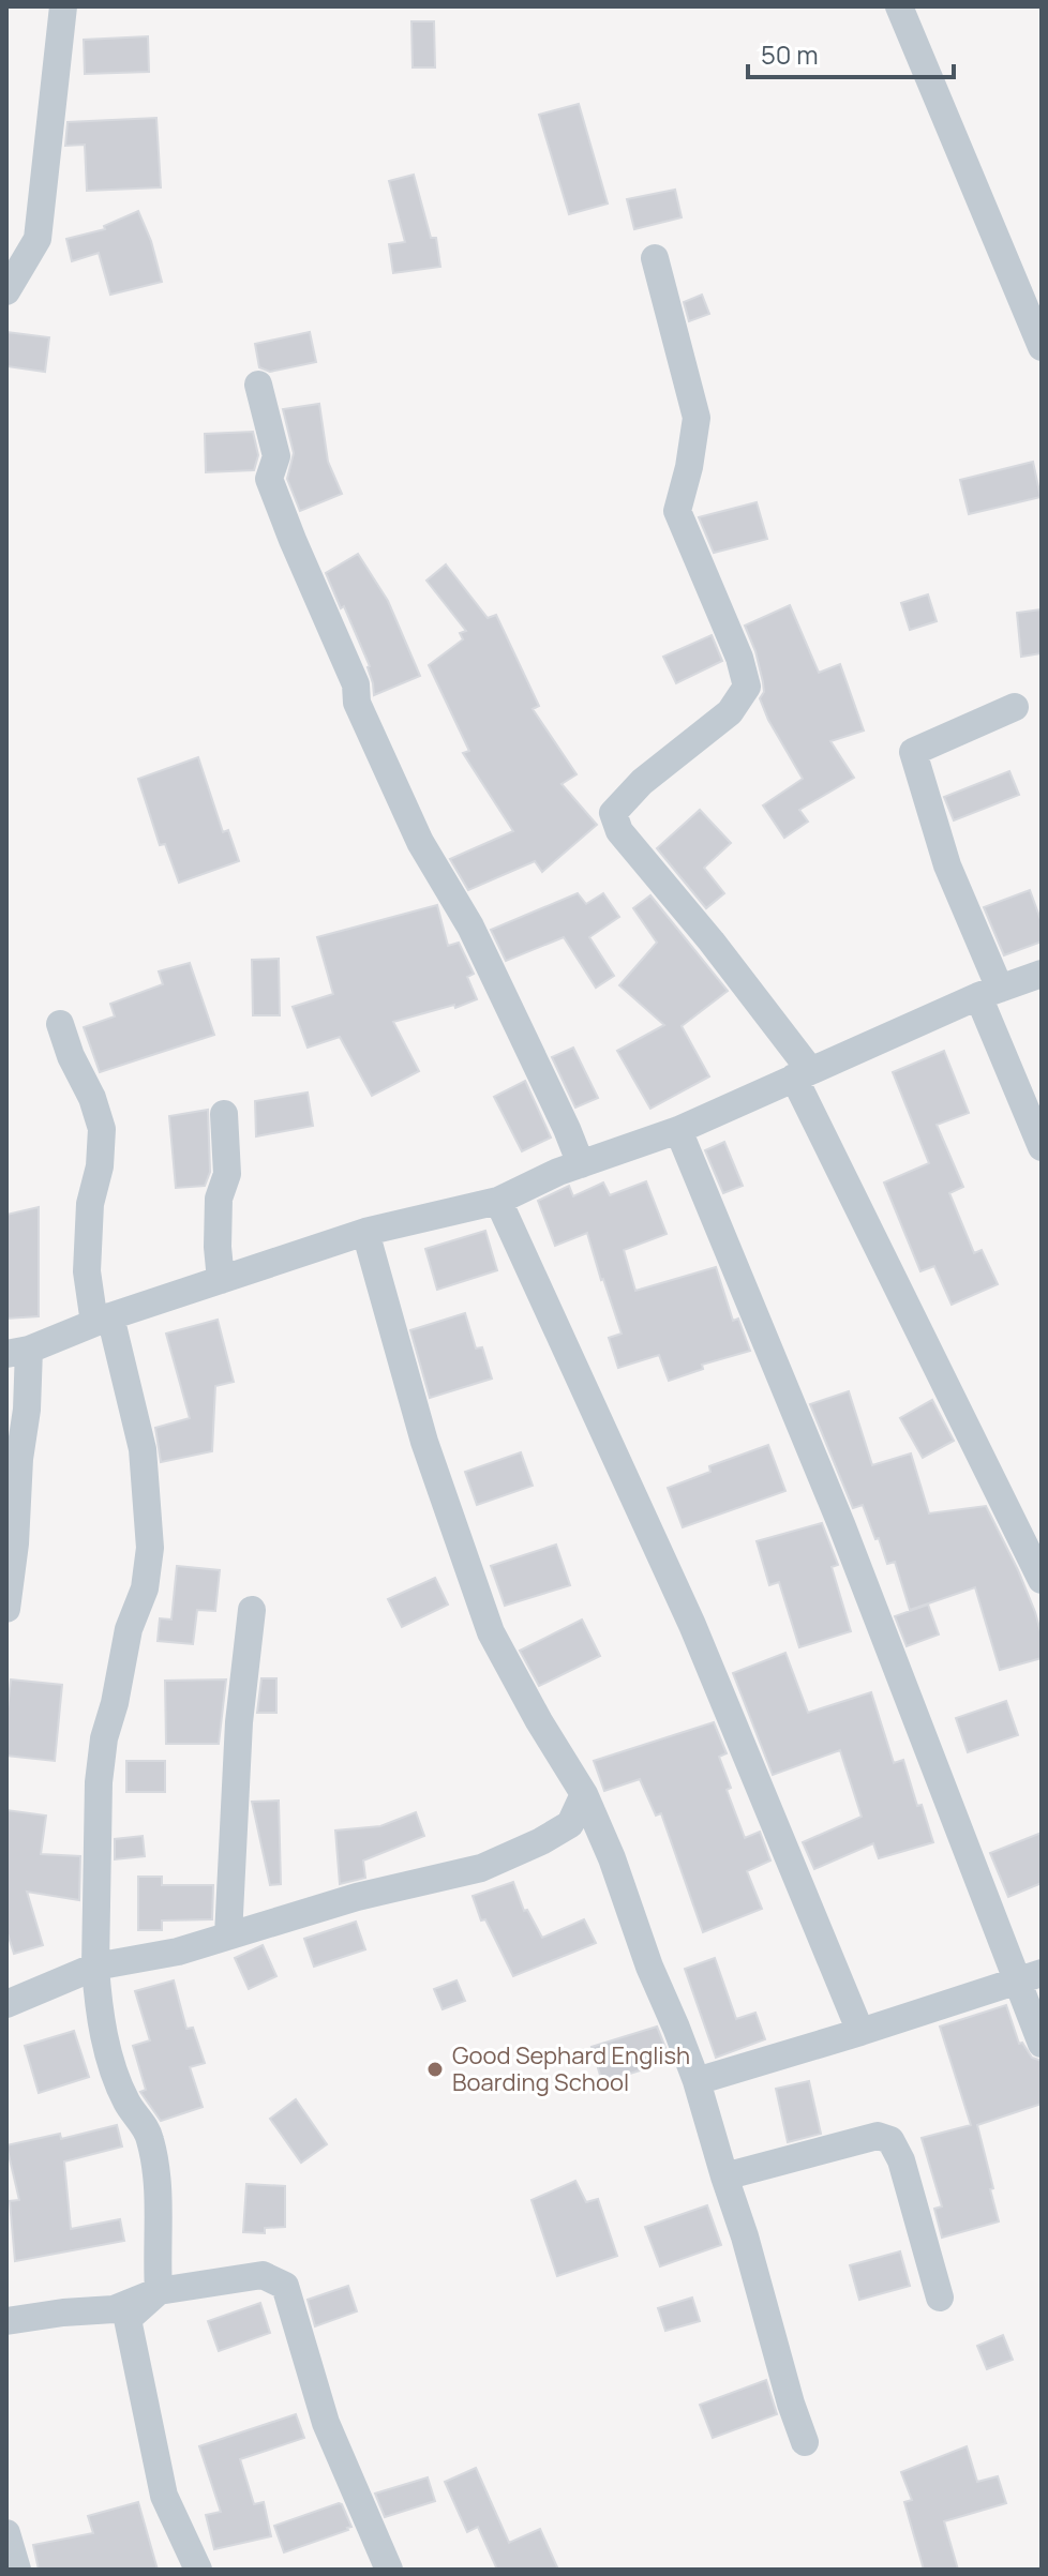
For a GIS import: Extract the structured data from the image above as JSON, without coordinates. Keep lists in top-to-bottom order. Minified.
{"places":["Good Sephard English Boarding School"],"scale_bar":"50 m"}
